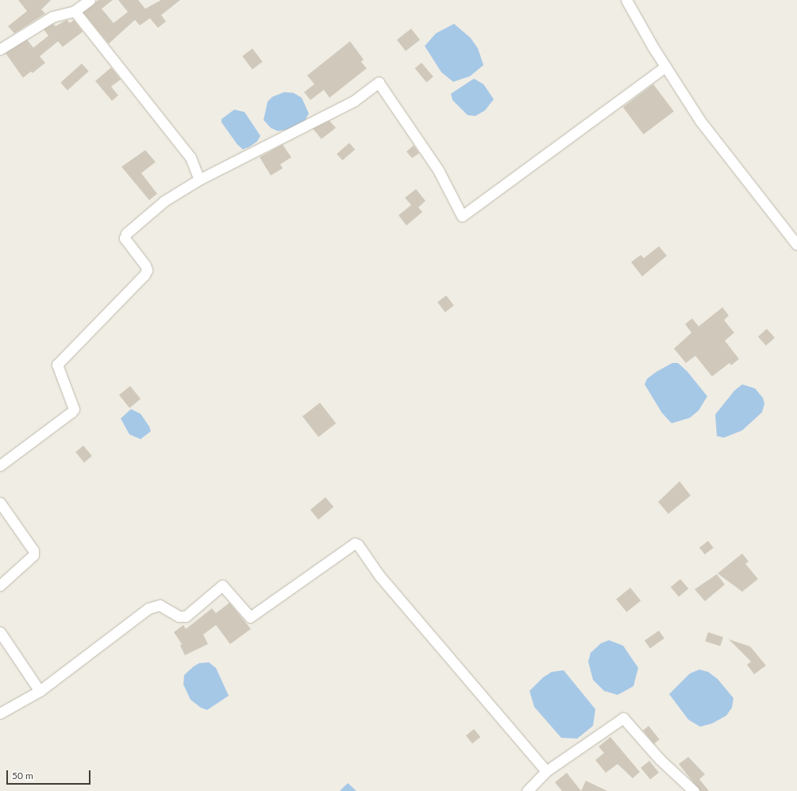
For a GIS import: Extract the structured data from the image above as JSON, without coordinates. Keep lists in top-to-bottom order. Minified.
{"scale_bar":"50 m"}
